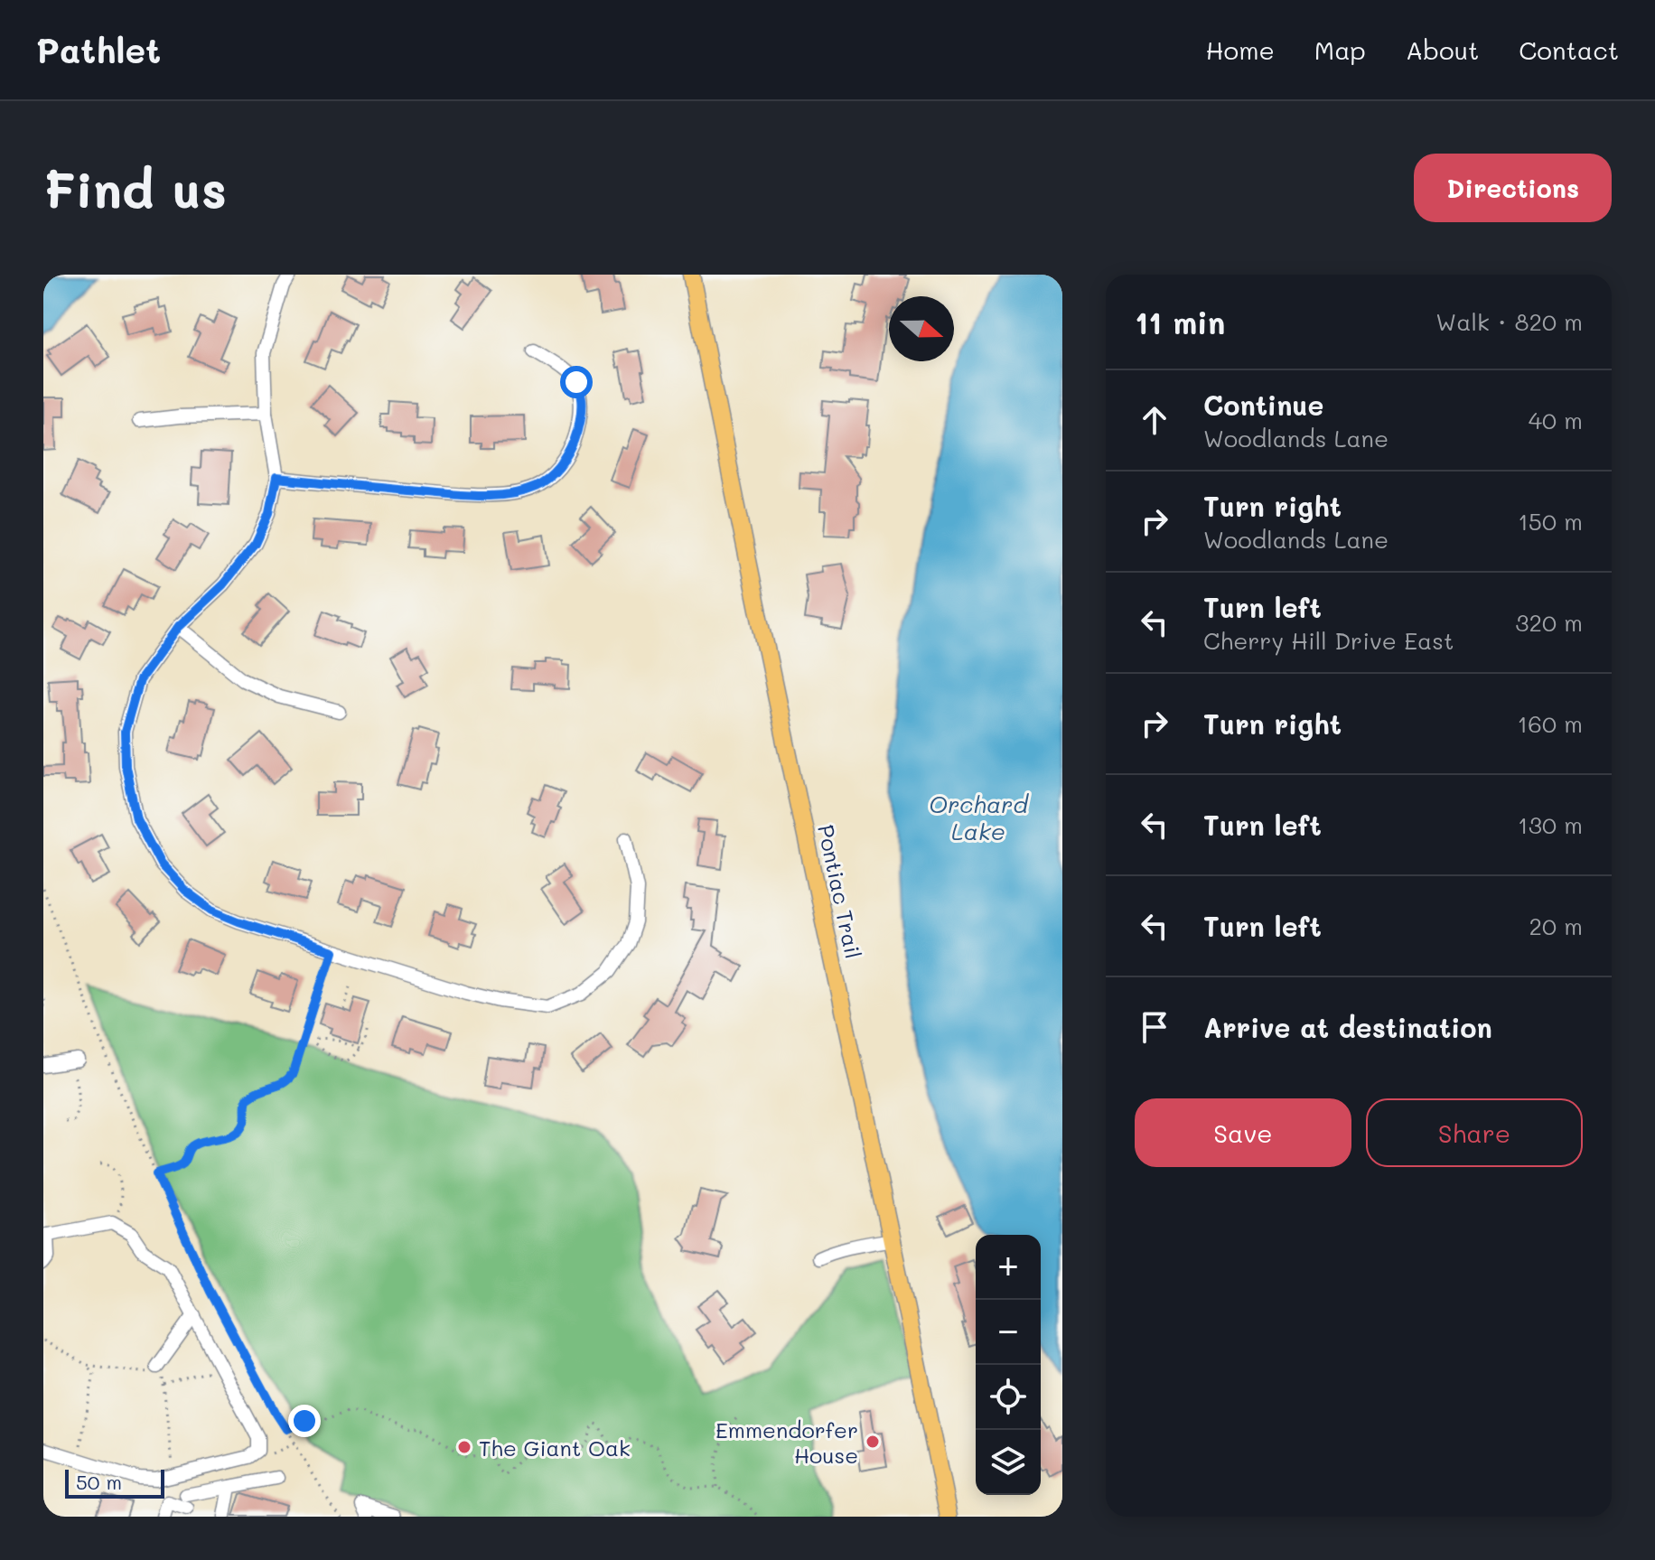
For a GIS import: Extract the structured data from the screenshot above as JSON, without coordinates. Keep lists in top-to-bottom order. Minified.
{"streets":{"main road":["Pontiac Trail"]},"water":["Orchard Lake"],"places":["Emmendorfer House","The Giant Oak"],"scale_bar":"50 m","north":"right","page":{"header":"Pathlet","nav":["Home","Map","About","Contact"],"buttons":["Directions",["Save","Share"]],"title":"Find us","heading":["11 min","Walk · 820 m"],"list":[["Continue","Woodlands Lane","40 m"],["Turn right","Woodlands Lane","150 m"],["Turn left","Cherry Hill Drive East","320 m"],["Turn right","160 m"],["Turn left","130 m"],["Turn left","20 m"],"Arrive at destination"],"map_buttons":["+","−"],"scale":"50 m"}}
